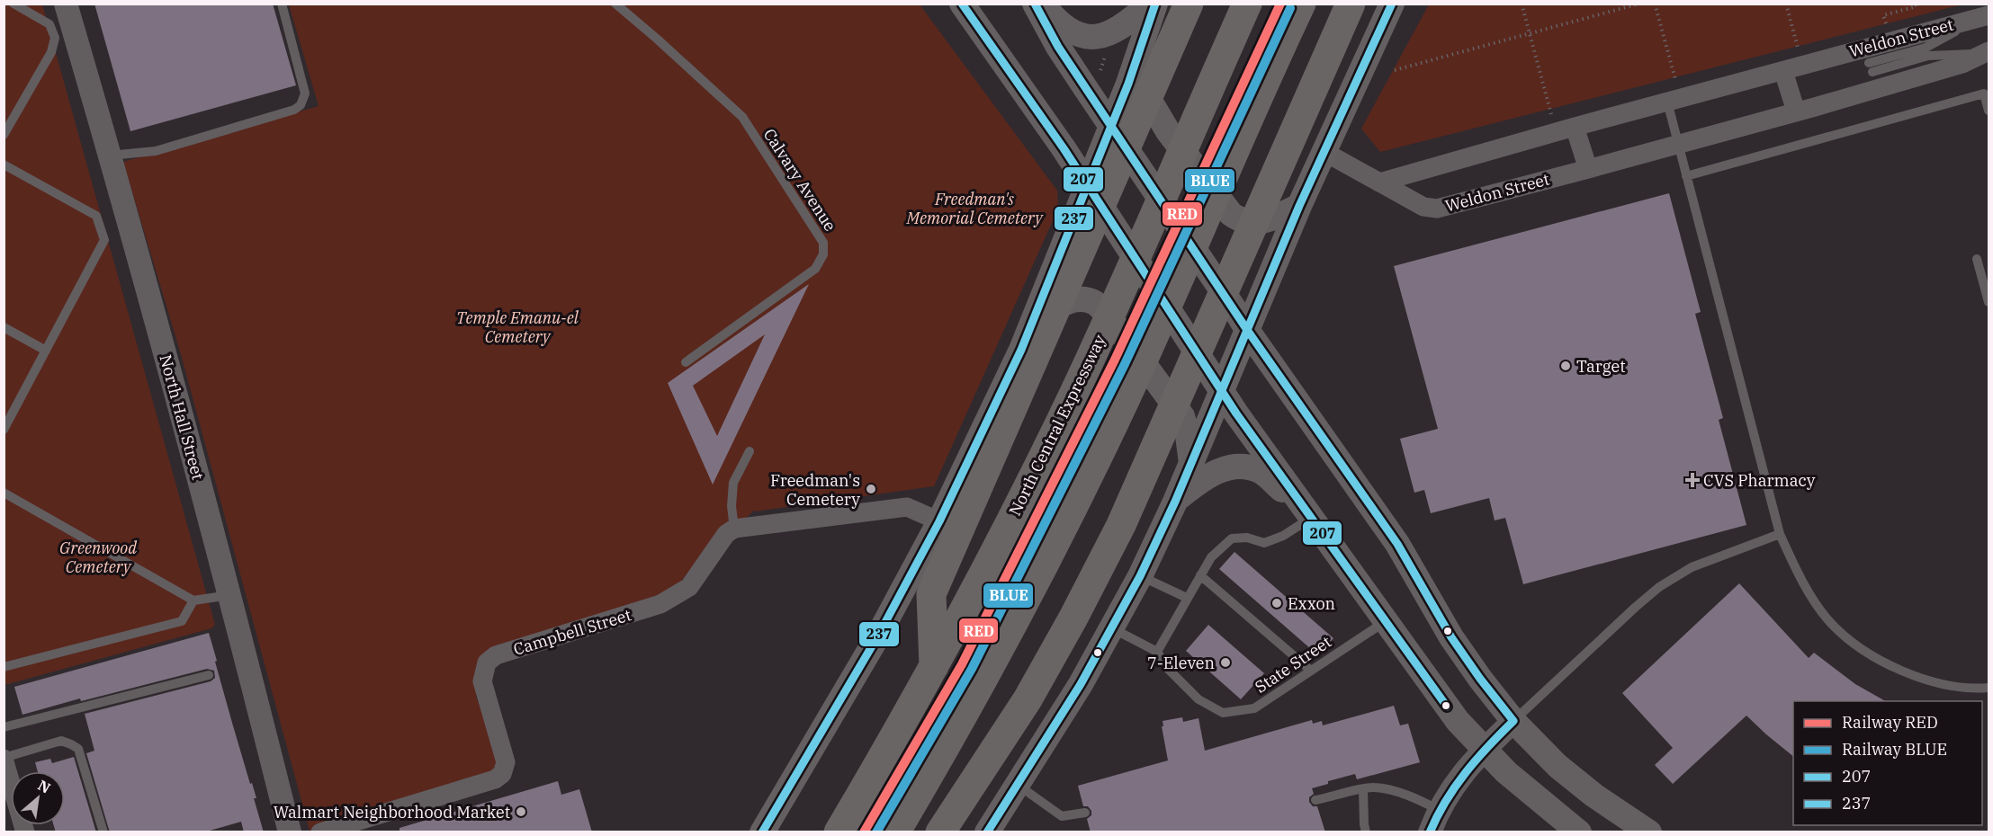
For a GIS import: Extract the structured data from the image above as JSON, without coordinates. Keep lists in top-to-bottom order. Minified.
{"streets":{"highway":["North Central Expressway"],"street":["Weldon Street","North Hall Street","Campbell Street"],"lane":["Calvary Avenue","State Street"]},"parks":["Freedman's Memorial Cemetery","Temple Emanu-el Cemetery","Greenwood Cemetery"],"places":{"other":["Target","Freedman's Cemetery","Exxon","7-Eleven","Walmart Neighborhood Market"],"health":["CVS Pharmacy"]},"lines":["rail line RED","transit line 207","transit line 237","rail line BLUE"],"legend":["Railway RED","Railway BLUE","207","237"],"north":"top right"}
